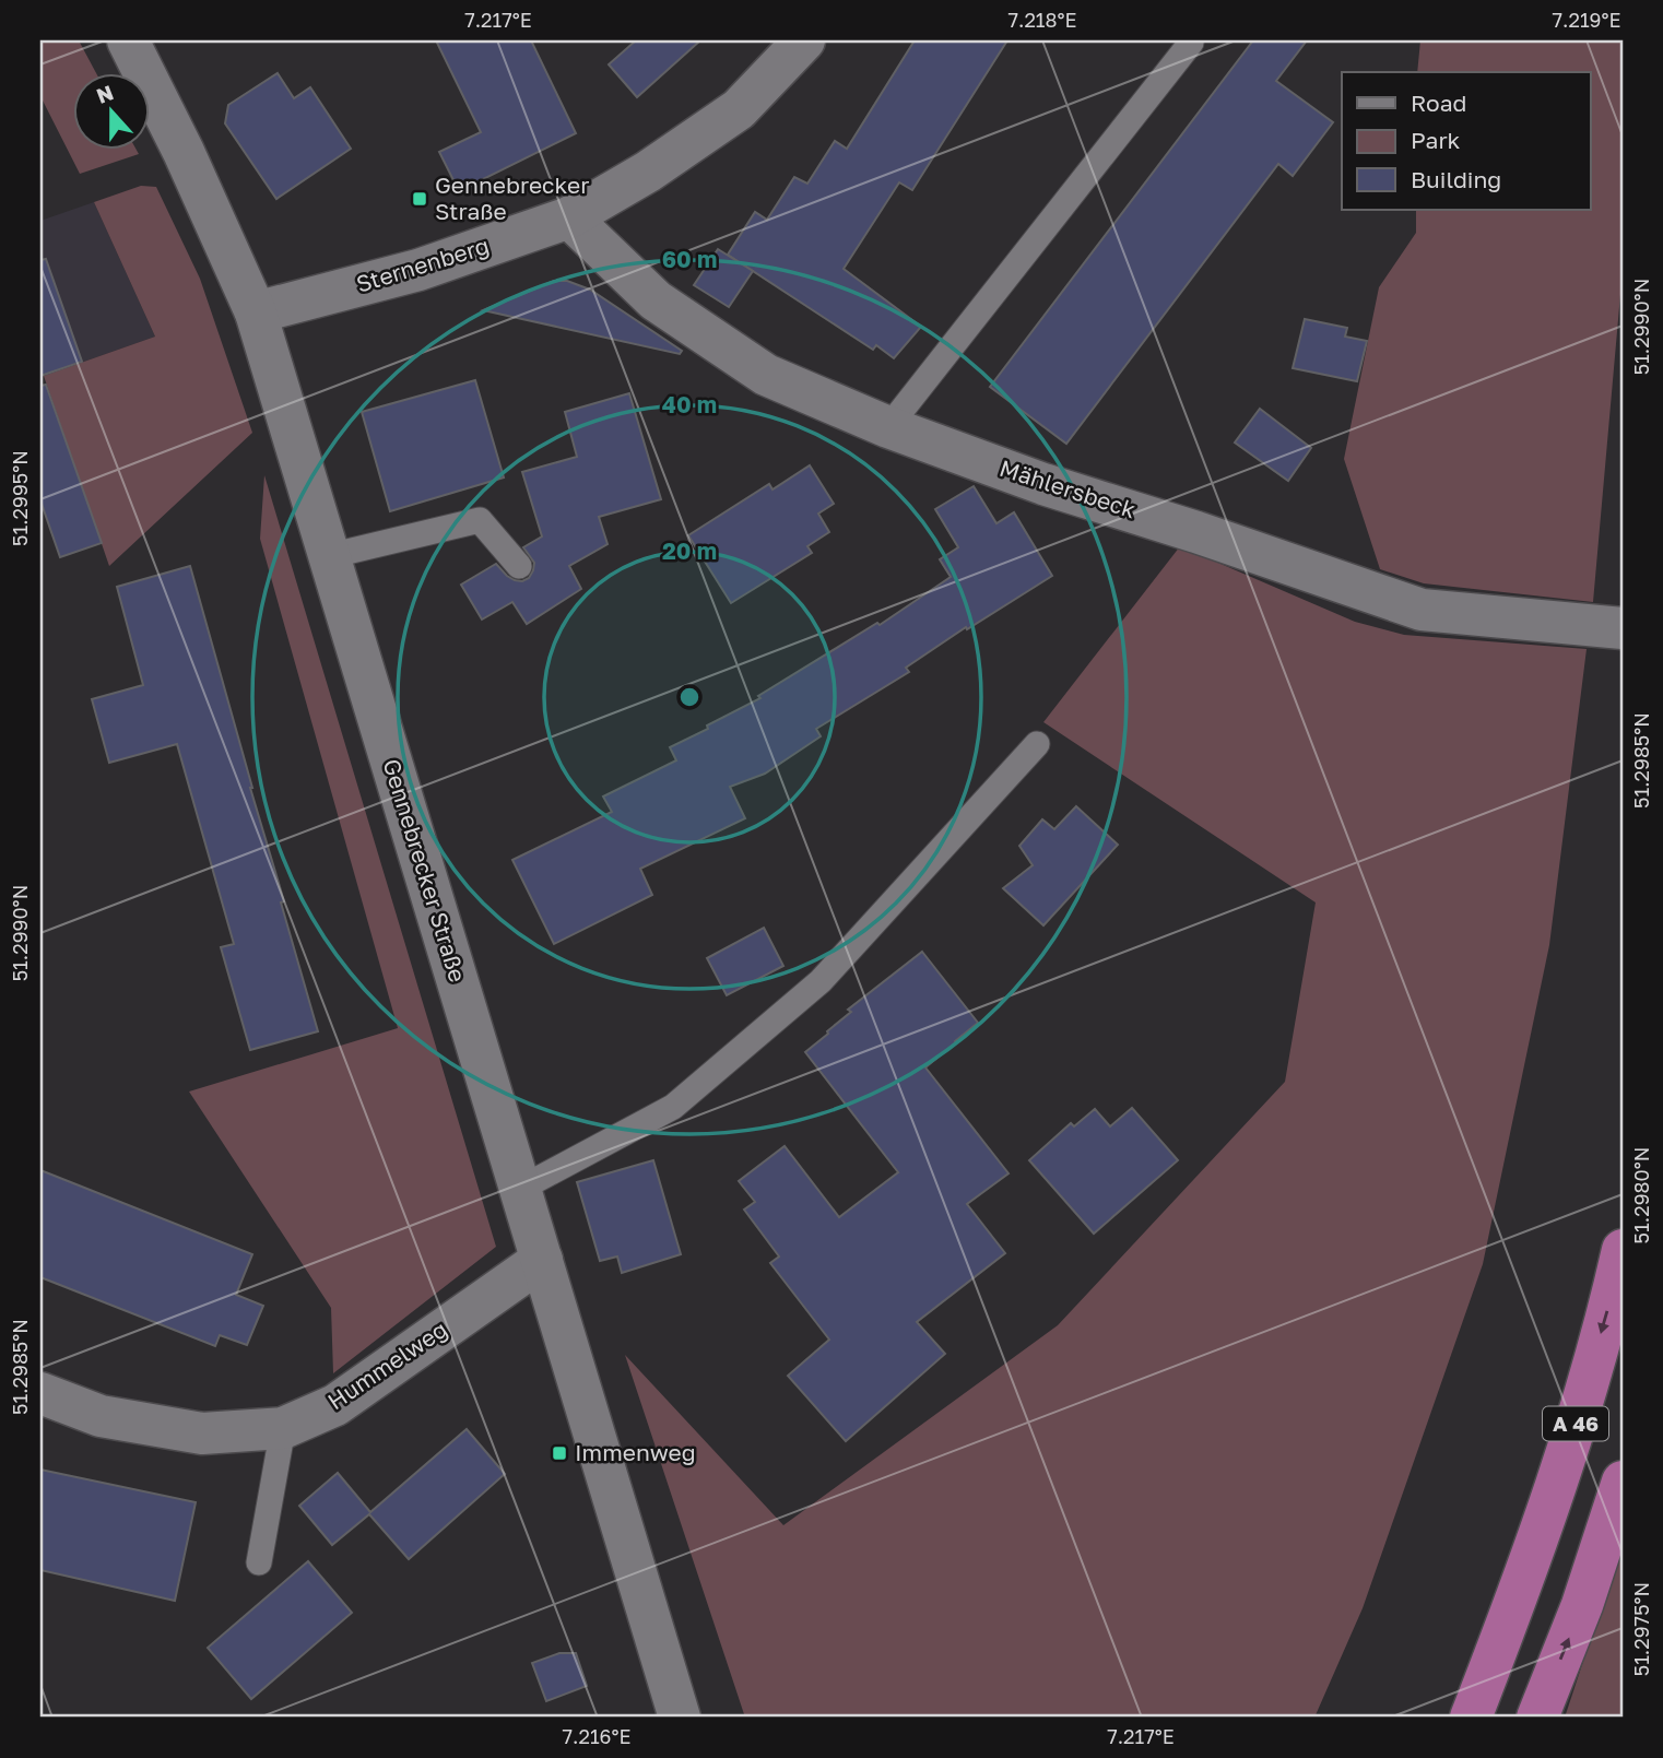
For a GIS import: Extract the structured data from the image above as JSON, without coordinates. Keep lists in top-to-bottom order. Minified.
{"streets":{"highway":["A 46"],"street":["Sternenberg","Mählersbeck","Gennebrecker Straße","Hummelweg"]},"crossings":[["Sternenberg","Mählersbeck"],["Sternenberg","Gennebrecker Straße"],["Gennebrecker Straße","Hummelweg"]],"places":{"transit":["Gennebrecker Straße","Immenweg"]},"legend":["Road","Park","Building"],"north":"top","coordinates":["7.217°E","7.218°E","7.219°E","51.2990°N","51.2995°N","51.2985°N","51.2980°N","51.2975°N","7.216°E"],"rings":["60 m","40 m","20 m"]}
